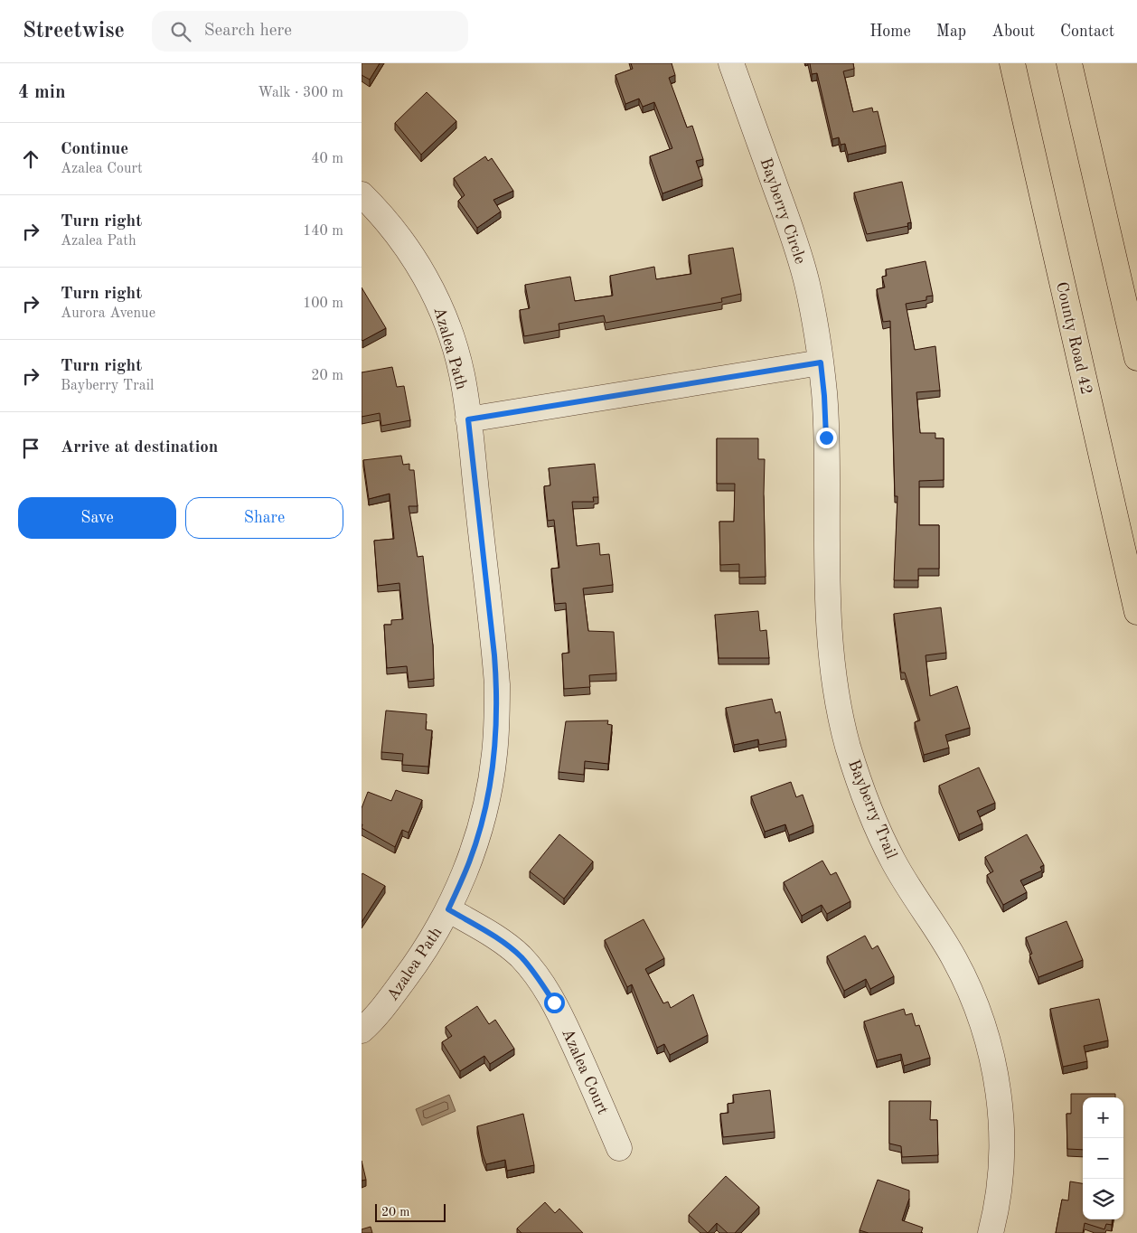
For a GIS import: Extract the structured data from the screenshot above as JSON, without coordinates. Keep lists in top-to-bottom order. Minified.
{"streets":{"highway":["County Road 42"],"street":["Bayberry Circle","Azalea Path","Bayberry Trail","Azalea Court"]},"crossings":[["Bayberry Circle","Bayberry Trail"],["Azalea Path","Azalea Court"]],"scale_bar":"20 m","page":{"header":"Streetwise","search":"Search here","nav":["Home","Map","About","Contact"],"heading":["4 min","Walk · 300 m"],"list":[["Continue","Azalea Court","40 m"],["Turn right","Azalea Path","140 m"],["Turn right","Aurora Avenue","100 m"],["Turn right","Bayberry Trail","20 m"],"Arrive at destination"],"buttons":["Save","Share"],"map_buttons":["+","−"],"scale":"20 m"}}
